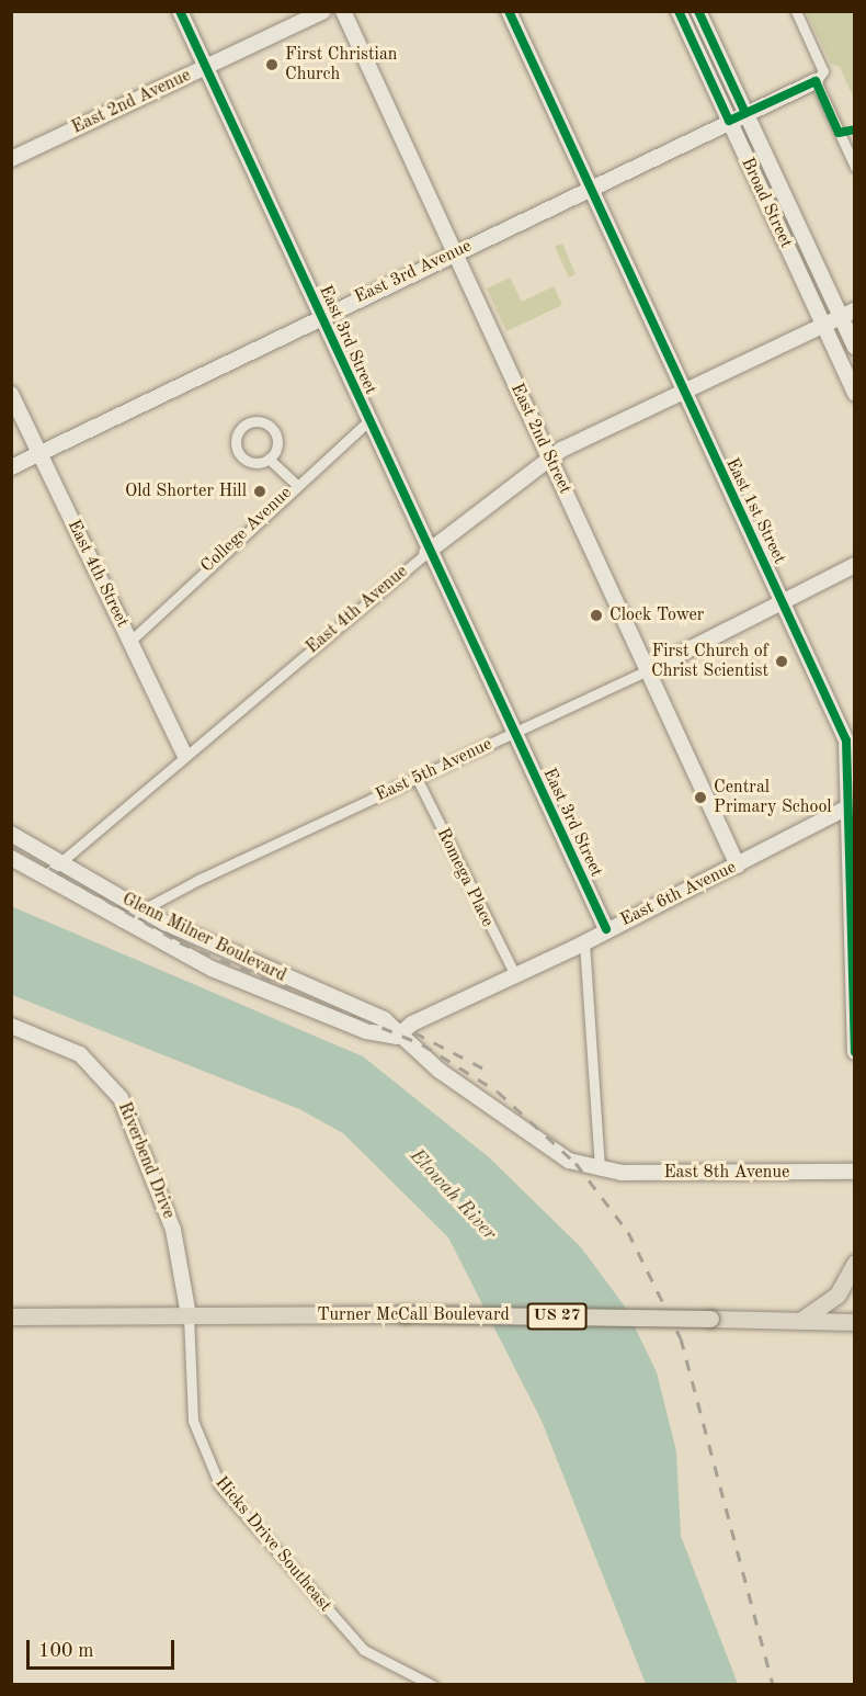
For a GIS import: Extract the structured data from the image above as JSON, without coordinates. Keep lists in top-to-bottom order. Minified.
{"streets":{"main road":["Turner McCall Boulevard","US 27"],"street":["East 2nd Avenue","Broad Street","East 3rd Avenue","East 3rd Street","East 2nd Street","East 1st Street","College Avenue","East 4th Street","East 4th Avenue","East 5th Avenue","Romega Place","East 6th Avenue","Glenn Milner Boulevard","Riverbend Drive","East 8th Avenue","Hicks Drive Southeast"]},"crossings":[["East 2nd Avenue","East 3rd Street"],["Broad Street","East 3rd Avenue"],["Broad Street","East 4th Avenue"],["East 3rd Avenue","East 3rd Street"],["East 3rd Avenue","East 2nd Street"],["East 3rd Avenue","East 1st Street"],["East 3rd Avenue","East 4th Street"],["East 3rd Street","College Avenue"],["East 3rd Street","East 4th Avenue"],["East 3rd Street","East 5th Avenue"],["East 3rd Street","East 6th Avenue"],["East 2nd Street","East 4th Avenue"],["East 2nd Street","East 5th Avenue"],["East 2nd Street","East 6th Avenue"],["East 1st Street","East 4th Avenue"],["East 1st Street","East 5th Avenue"],["East 1st Street","East 6th Avenue"],["College Avenue","East 4th Street"],["East 4th Street","East 4th Avenue"],["East 4th Avenue","Glenn Milner Boulevard"],["East 5th Avenue","Romega Place"],["East 5th Avenue","Glenn Milner Boulevard"],["Romega Place","East 6th Avenue"],["East 6th Avenue","Glenn Milner Boulevard"],["Glenn Milner Boulevard","East 8th Avenue"],["Riverbend Drive","Turner McCall Boulevard"],["Riverbend Drive","Hicks Drive Southeast"],["Turner McCall Boulevard","Hicks Drive Southeast"]],"water":["Etowah River"],"places":["First Christian Church","Old Shorter Hill","Clock Tower","First Church of Christ Scientist","Central Primary School"],"scale_bar":"100 m"}
